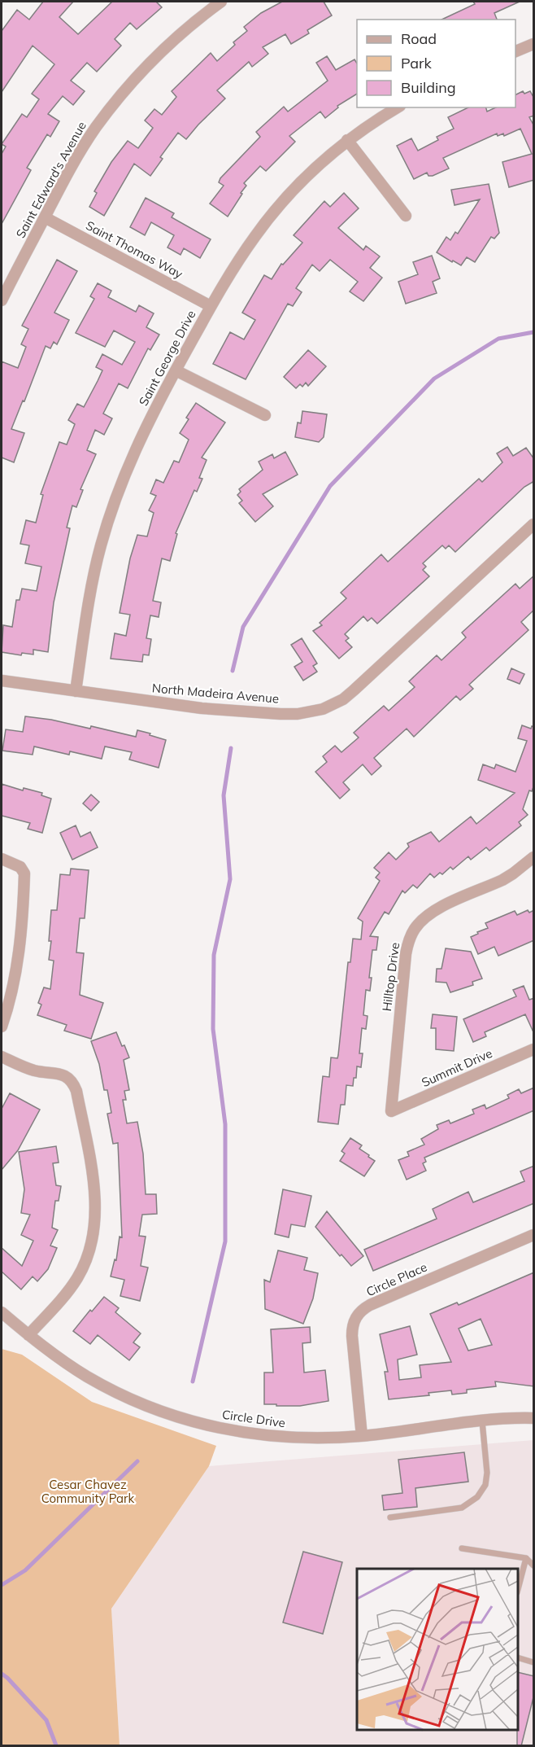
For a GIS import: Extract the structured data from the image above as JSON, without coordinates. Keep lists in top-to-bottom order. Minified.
{"streets":{"street":["Saint Edward's Avenue","Saint Thomas Way","Saint George Drive","North Madeira Avenue","Hilltop Drive","Summit Drive","Circle Place","Circle Drive"]},"crossings":[["Saint Edward's Avenue","Saint Thomas Way"],["Saint Thomas Way","Saint George Drive"],["Saint George Drive","North Madeira Avenue"],["Hilltop Drive","Summit Drive"],["Circle Place","Circle Drive"]],"parks":["Cesar Chavez Community Park"],"legend":["Road","Park","Building"]}
